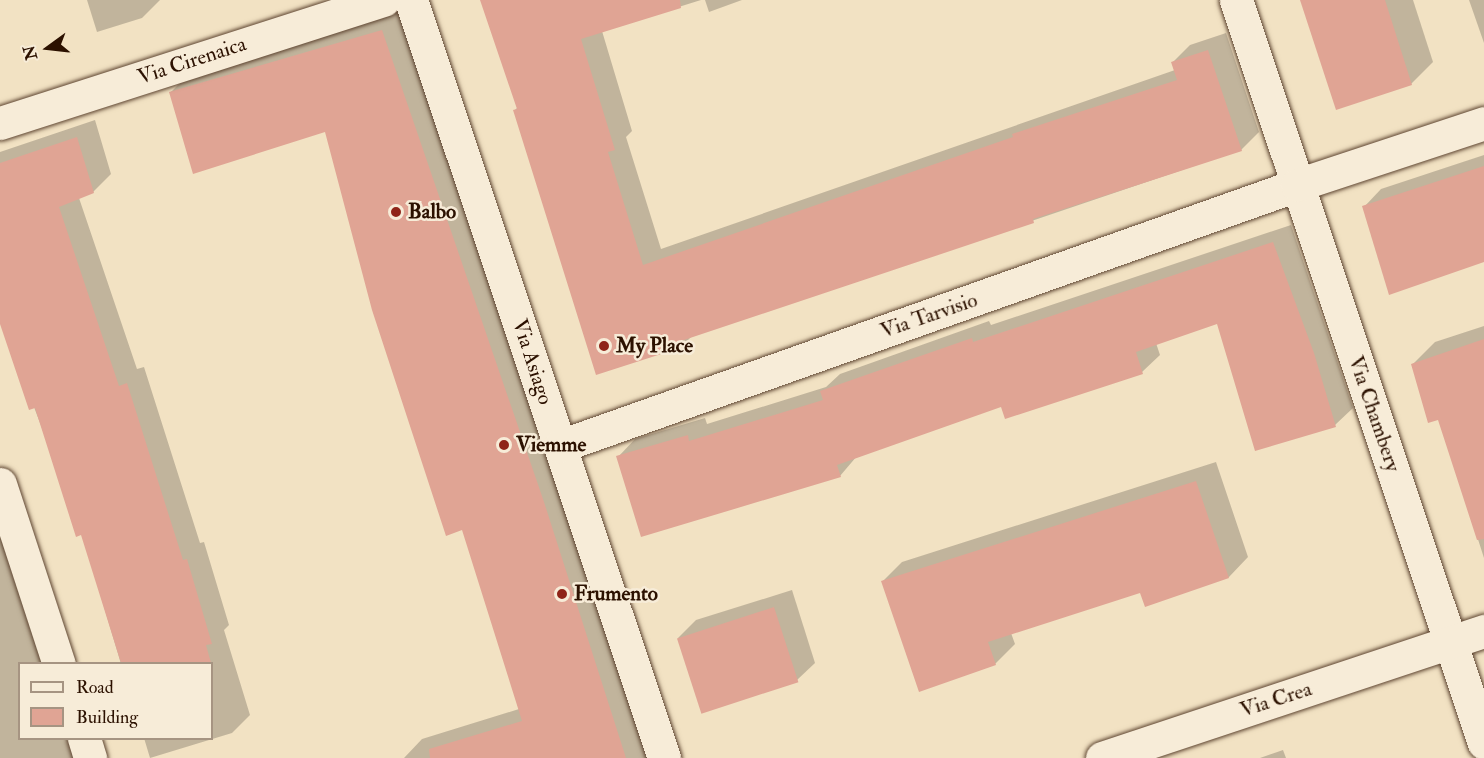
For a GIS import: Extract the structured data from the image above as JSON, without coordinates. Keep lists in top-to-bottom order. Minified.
{"streets":{"street":["Via Cirenaica","Via Tarvisio","Via Asiago","Via Chambery","Via Crea"]},"crossings":[["Via Tarvisio","Via Asiago"],["Via Tarvisio","Via Chambery"],["Via Chambery","Via Crea"]],"places":["Balbo","My Place","Viemme","Frumento"],"legend":["Road","Building"],"north":"left"}
